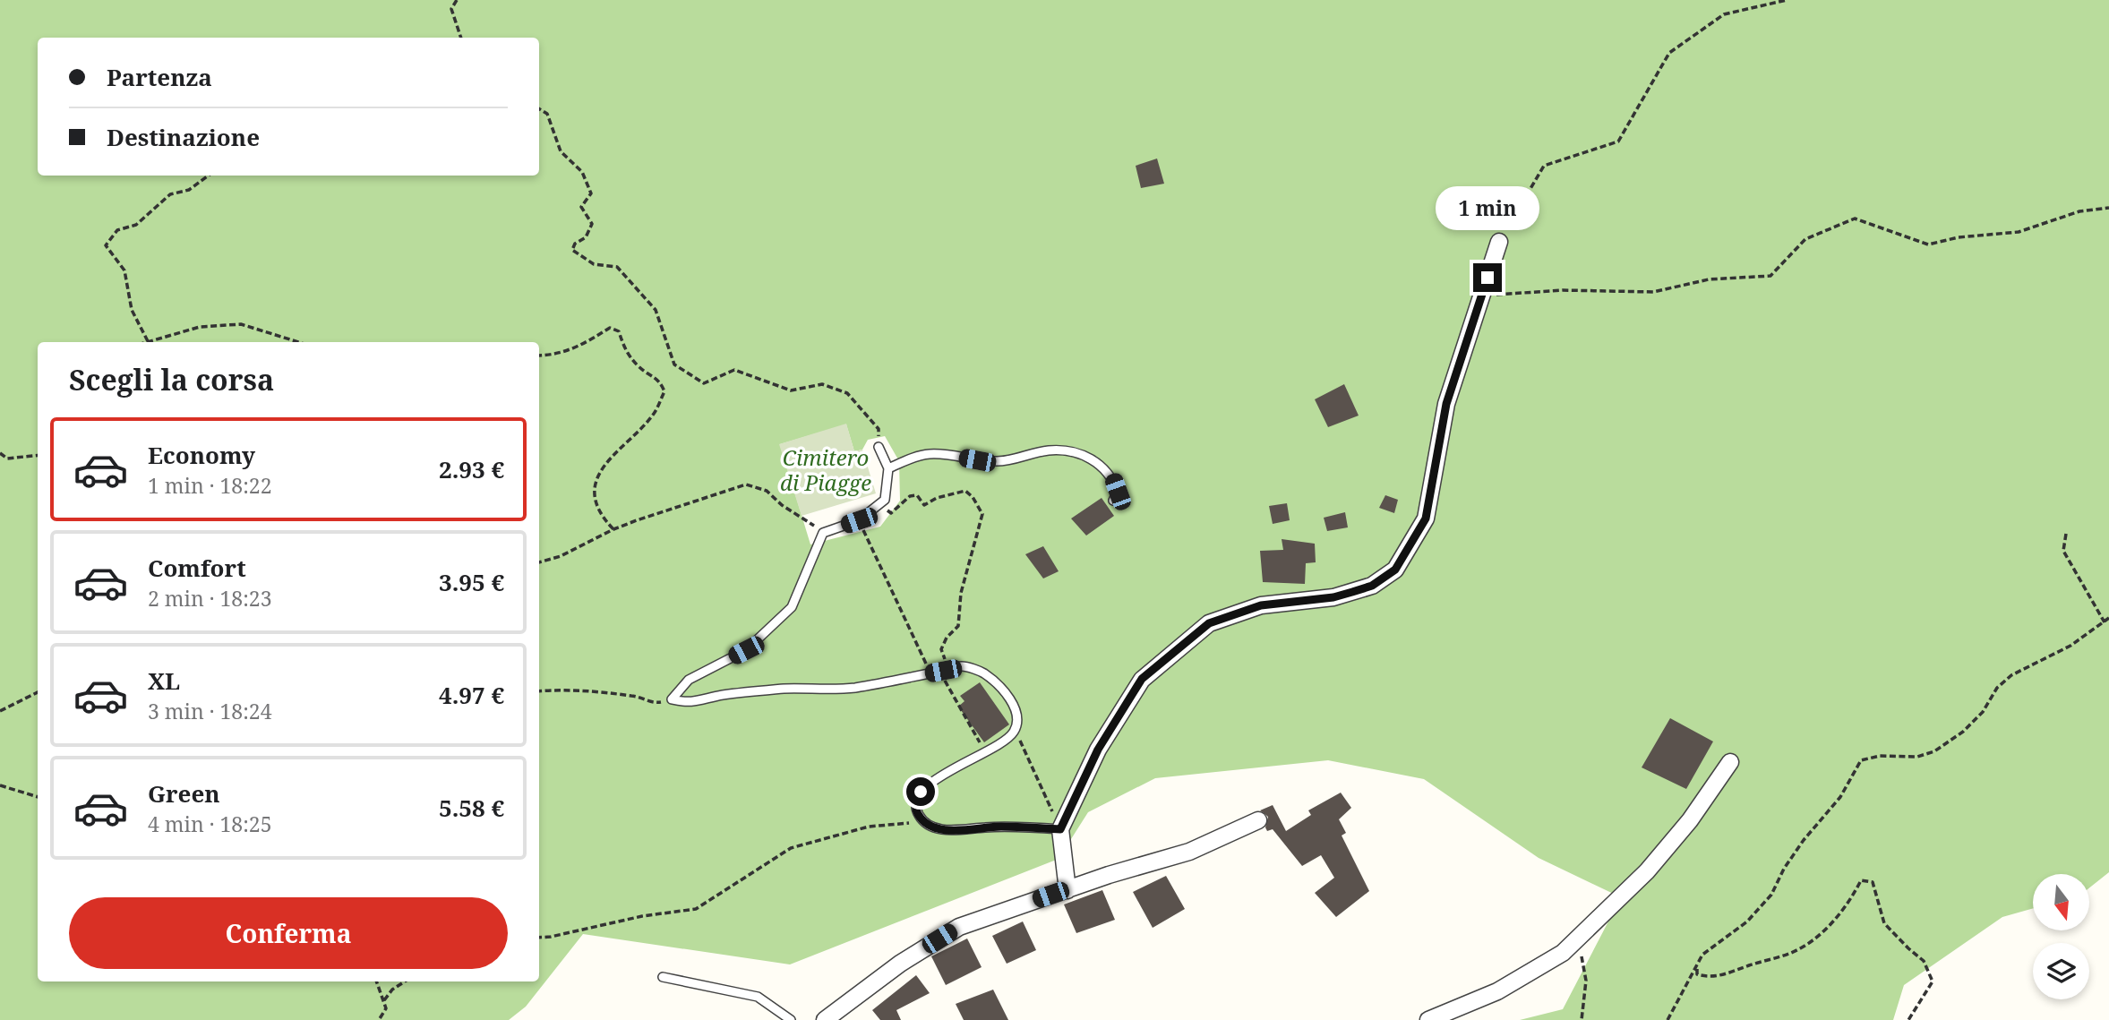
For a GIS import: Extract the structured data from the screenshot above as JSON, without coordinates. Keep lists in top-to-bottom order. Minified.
{"parks":["Cimitero di Piagge"],"north":"bottom","page":{"banner":["Partenza","Destinazione"],"bubble":"1 min","heading":"Scegli la corsa","list":[{"name":"Economy","note":"1 min · 18:22","value":"2.93 €"},{"name":"Comfort","note":"2 min · 18:23","value":"3.95 €"},{"name":"XL","note":"3 min · 18:24","value":"4.97 €"},{"name":"Green","note":"4 min · 18:25","value":"5.58 €"}],"buttons":"Conferma"}}
